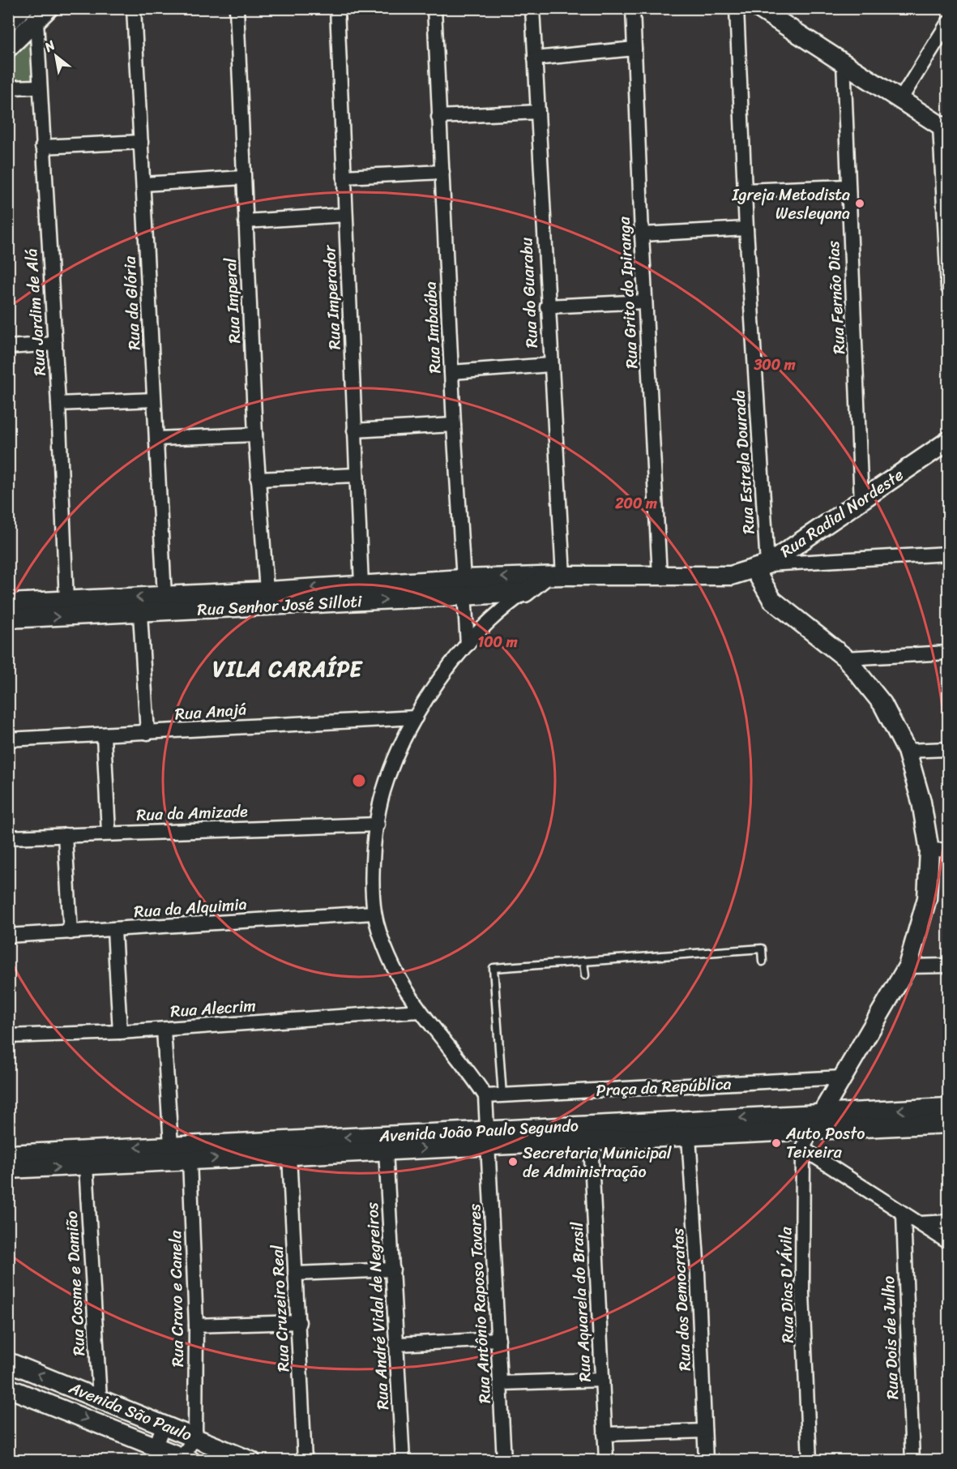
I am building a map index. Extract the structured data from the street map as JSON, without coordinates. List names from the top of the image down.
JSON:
{
  "streets": {
    "street": [
      "Rua do Guarabu",
      "Rua Grito do Ipiranga",
      "Rua Imperador",
      "Rua Fernão Dias",
      "Rua Imperal",
      "Rua da Glória",
      "Rua Jardim de Alá",
      "Rua Imbaúba",
      "Rua Estrela Dourada",
      "Rua Radial Nordeste",
      "Rua Senhor José Silloti",
      "Rua Anajá",
      "Rua da Amizade",
      "Rua da Alquimia",
      "Rua Alecrim",
      "Praça da República",
      "Avenida João Paulo Segundo",
      "Rua Cosme e Damião",
      "Rua Dias D'Ávila",
      "Rua Cravo e Canela",
      "Rua dos Democratas",
      "Rua Aquarela do Brasil",
      "Rua Antônio Raposo Tavares",
      "Rua André Vidal de Negreiros",
      "Rua Cruzeiro Real",
      "Rua Dois de Julho",
      "Avenida São Paulo"
    ]
  },
  "crossings": [
    ["Rua do Guarabu", "Rua Senhor José Silloti"],
    ["Rua Grito do Ipiranga", "Rua Senhor José Silloti"],
    ["Rua Imperador", "Rua Senhor José Silloti"],
    ["Rua Fernão Dias", "Rua Radial Nordeste"],
    ["Rua Imperal", "Rua Senhor José Silloti"],
    ["Rua da Glória", "Rua Senhor José Silloti"],
    ["Rua Jardim de Alá", "Rua Senhor José Silloti"],
    ["Rua Imbaúba", "Rua Senhor José Silloti"],
    ["Rua Estrela Dourada", "Rua Radial Nordeste"],
    ["Rua Radial Nordeste", "Rua Senhor José Silloti"],
    ["Avenida João Paulo Segundo", "Rua Cosme e Damião"],
    ["Avenida João Paulo Segundo", "Rua Dias D'Ávila"],
    ["Avenida João Paulo Segundo", "Rua Cravo e Canela"],
    ["Avenida João Paulo Segundo", "Rua dos Democratas"],
    ["Avenida João Paulo Segundo", "Rua Aquarela do Brasil"],
    ["Avenida João Paulo Segundo", "Rua Antônio Raposo Tavares"],
    ["Avenida João Paulo Segundo", "Rua André Vidal de Negreiros"],
    ["Avenida João Paulo Segundo", "Rua Cruzeiro Real"],
    ["Rua Cosme e Damião", "Avenida São Paulo"],
    ["Rua Cravo e Canela", "Avenida São Paulo"]
  ],
  "districts": ["VILA CARAÍPE"],
  "places": ["Igreja Metodista Wesleyana", "Auto Posto Teixeira", "Secretaria Municipal de Administração"],
  "north": "top left",
  "rings": ["300 m", "200 m", "100 m"]
}
